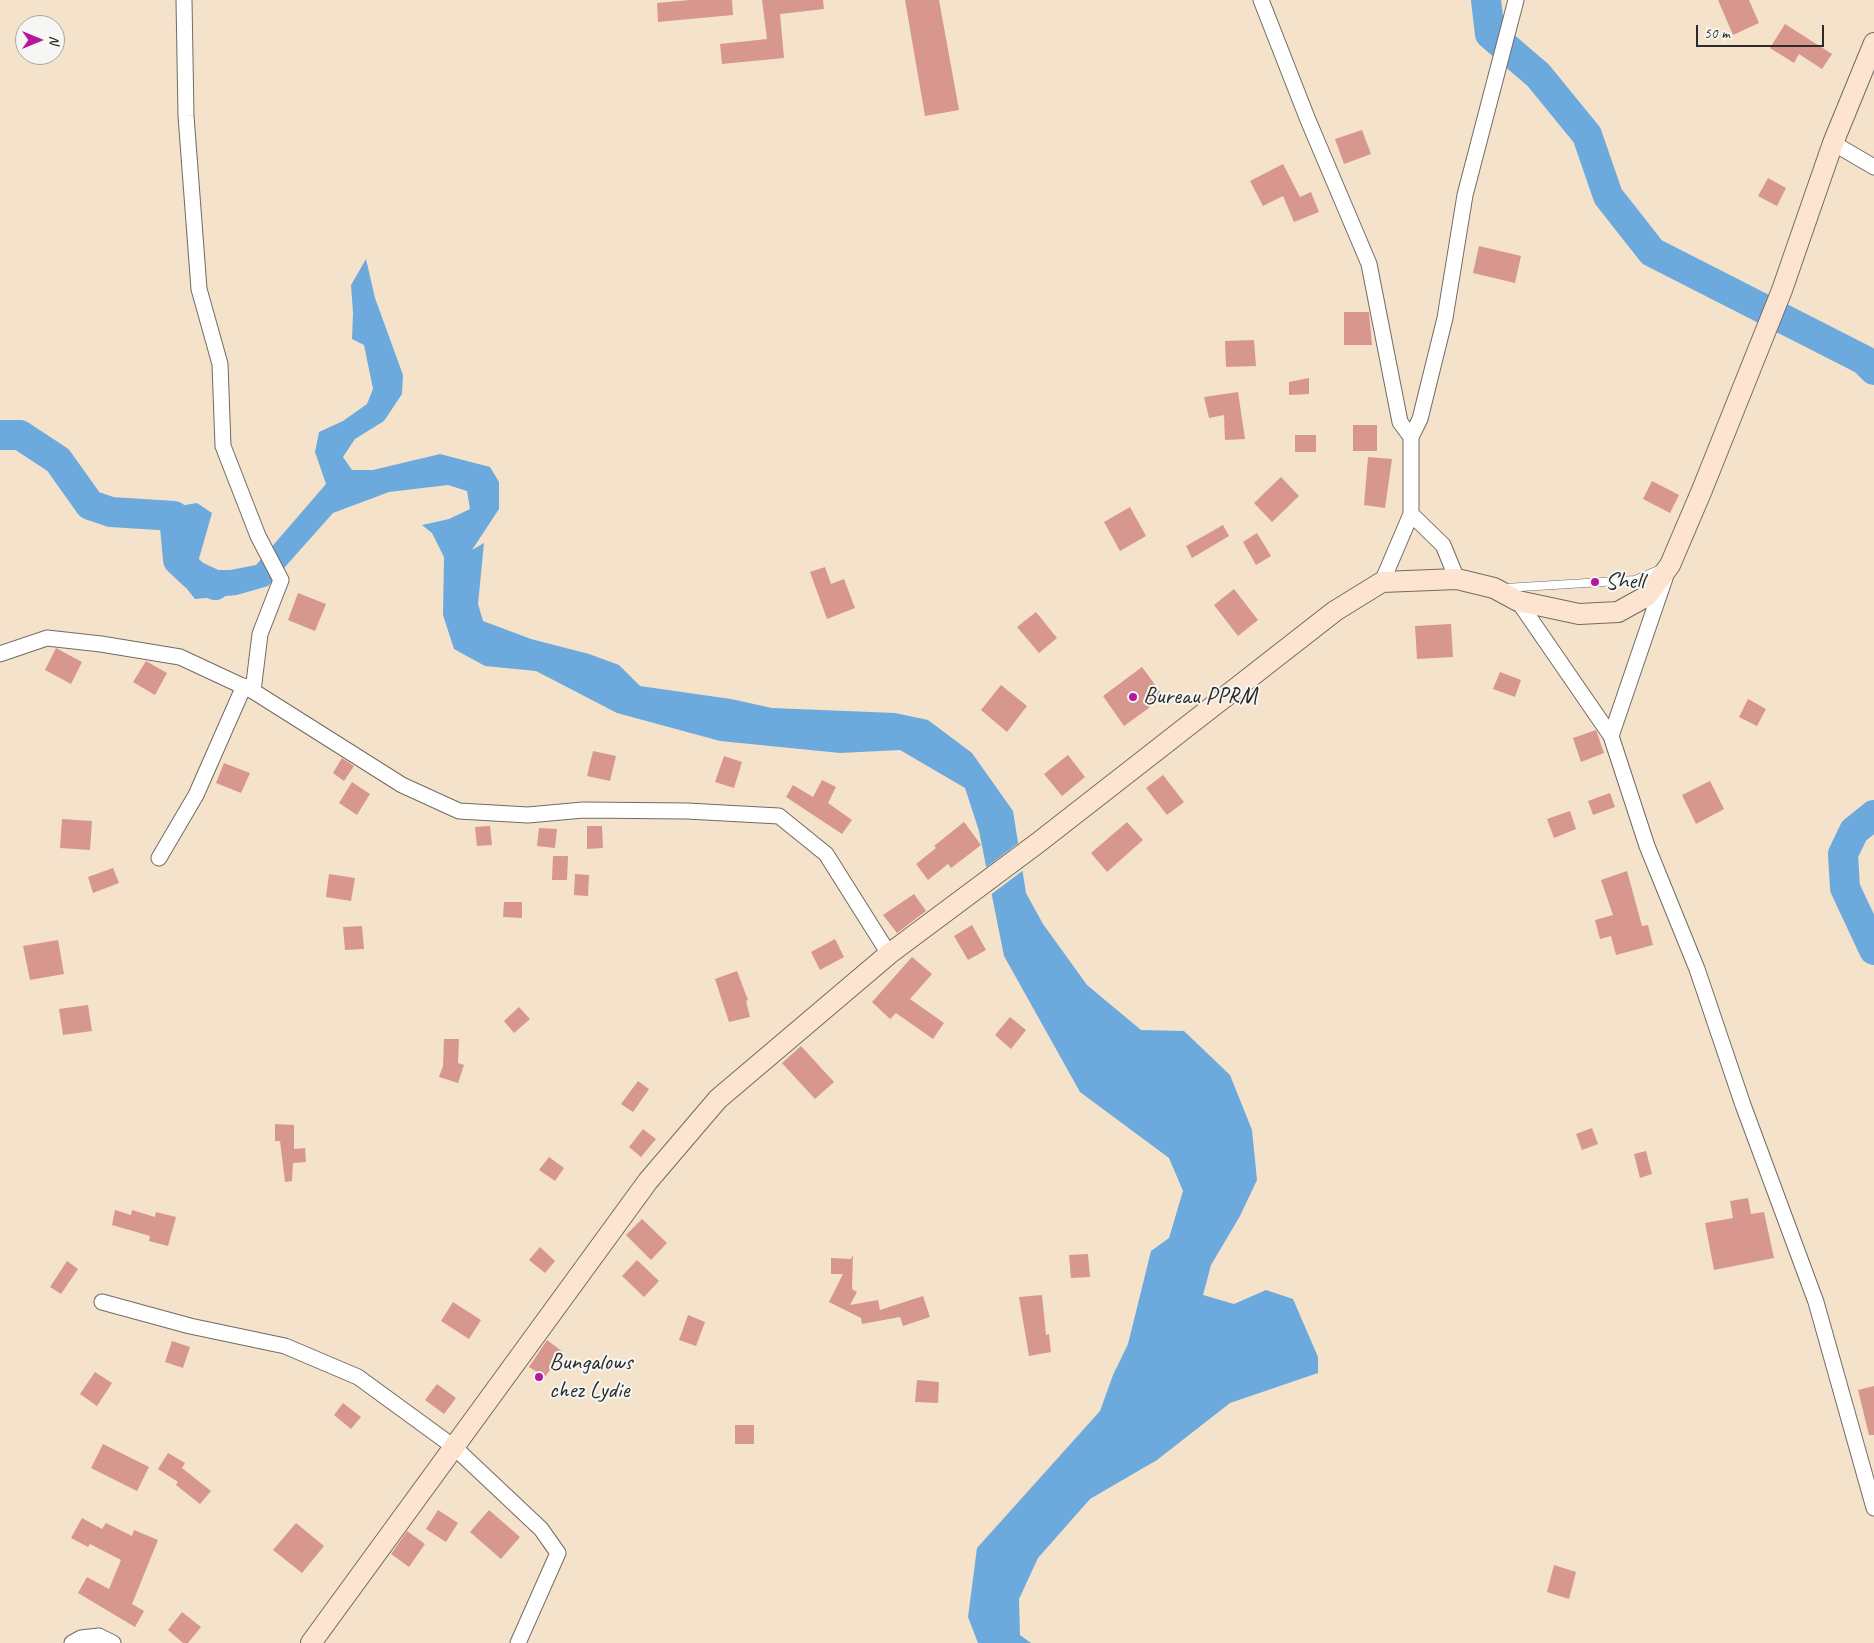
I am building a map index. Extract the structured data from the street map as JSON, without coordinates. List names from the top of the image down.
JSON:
{
  "places": ["Shell", "Bureau PPRM", "Bungalows chez Lydie"],
  "scale_bar": "50 m",
  "north": "right"
}
